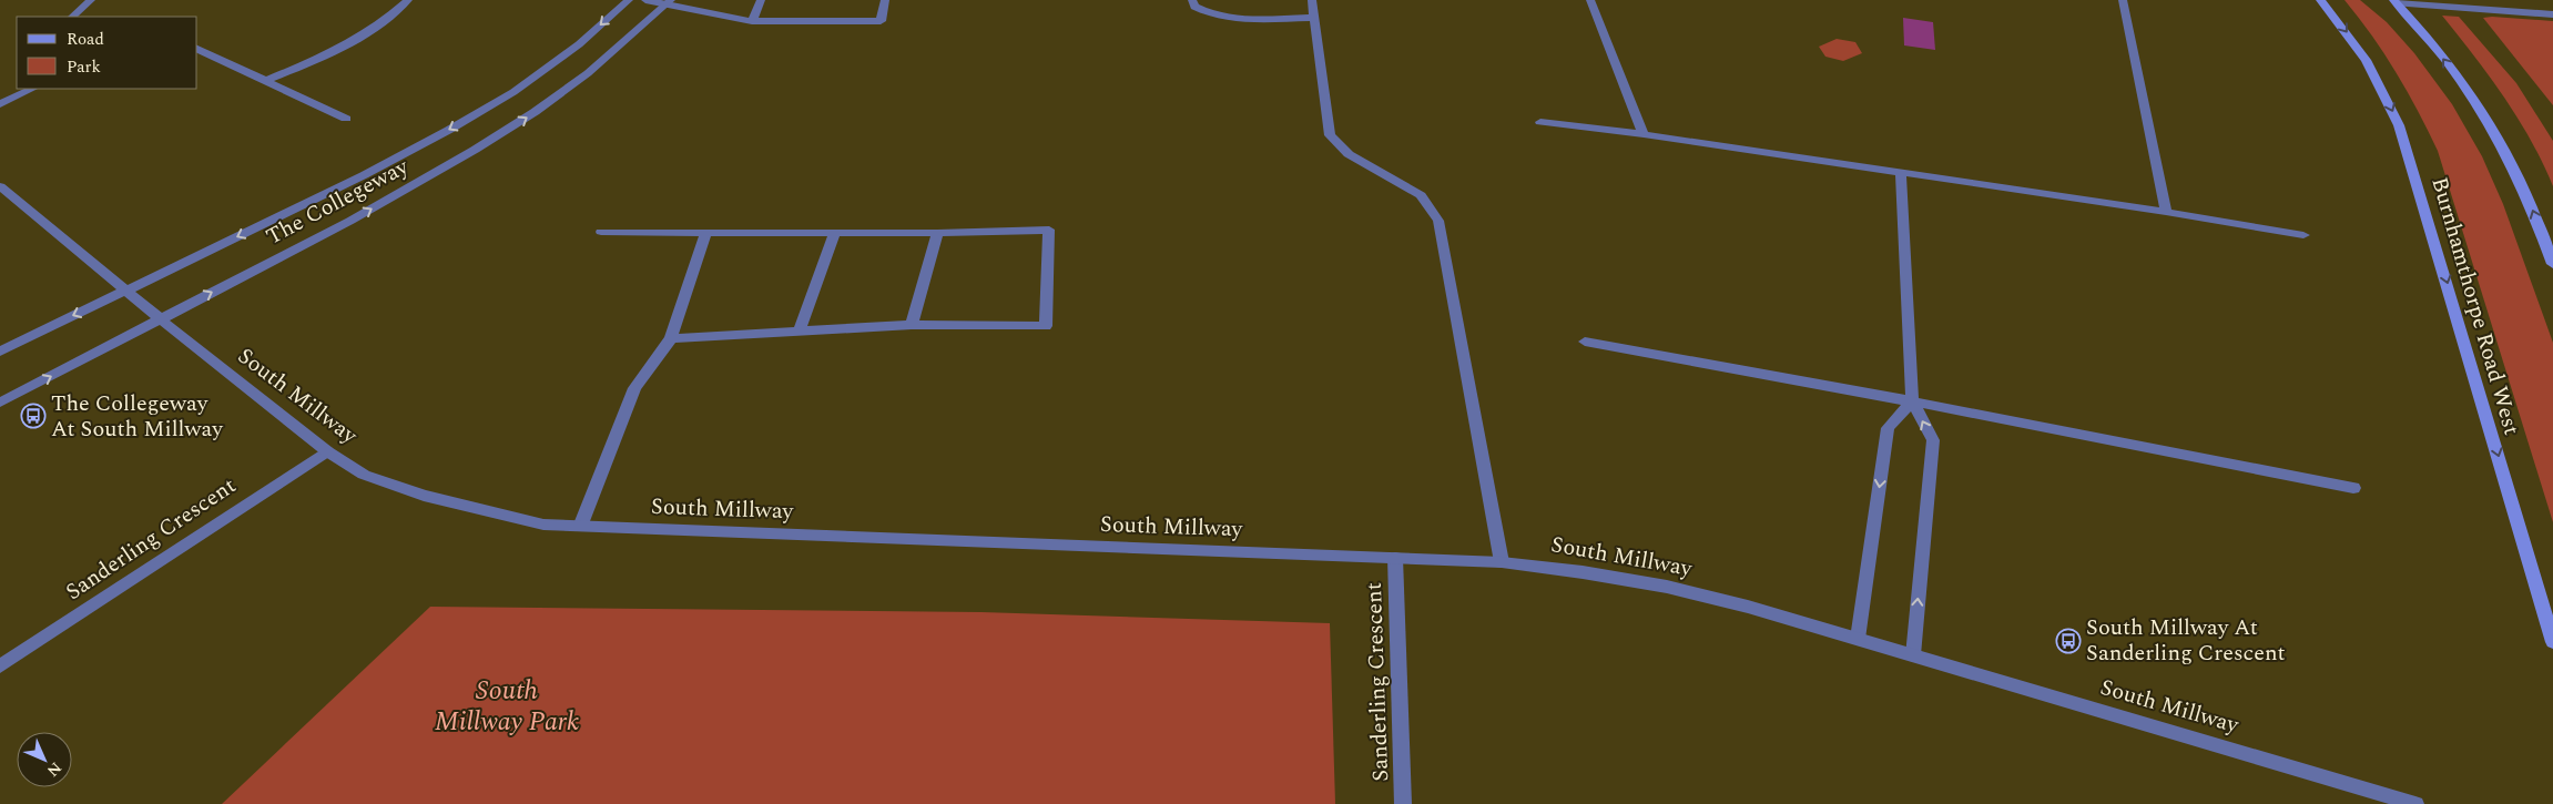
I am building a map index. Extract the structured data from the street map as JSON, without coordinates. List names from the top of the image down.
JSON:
{
  "streets": {
    "main road": ["Burnhamthorpe Road West"],
    "street": ["The Collegeway", "South Millway", "Sanderling Crescent"]
  },
  "crossings": [
    ["The Collegeway", "South Millway"],
    ["South Millway", "Sanderling Crescent"]
  ],
  "parks": ["South Millway Park"],
  "places": {
    "bus stop": ["The Collegeway At South Millway", "South Millway At Sanderling Crescent"]
  },
  "legend": ["Road", "Park"],
  "north": "bottom right"
}
